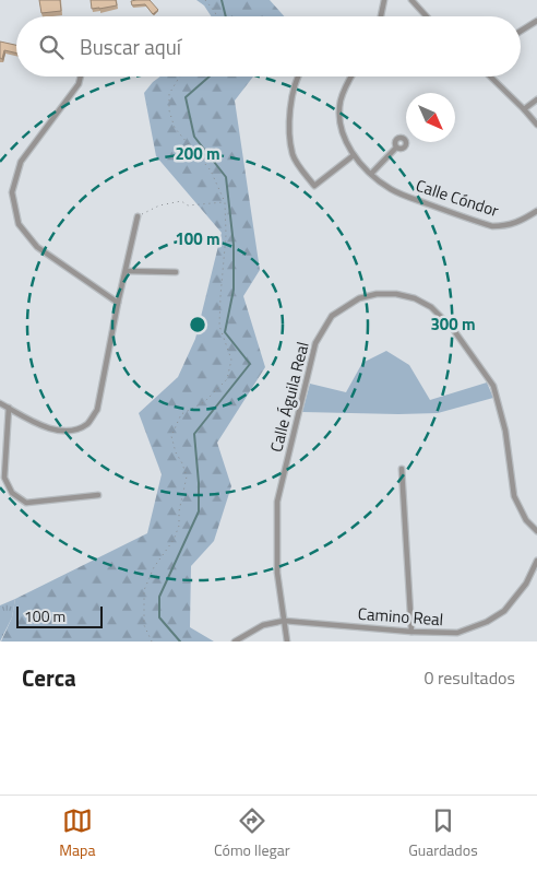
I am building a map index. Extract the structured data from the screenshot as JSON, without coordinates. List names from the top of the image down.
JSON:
{
  "streets": {
    "street": ["Calle Cóndor", "Calle Águila Real", "Camino Real"]
  },
  "crossings": [
    ["Calle Águila Real", "Camino Real"]
  ],
  "scale_bar": "100 m",
  "north": "bottom right",
  "page": {
    "search": "Buscar aquí",
    "scale": "100 m",
    "heading": ["Cerca", "0 resultados"],
    "nav": ["Mapa", "Cómo llegar", "Guardados"]
  },
  "rings": ["200 m", "100 m", "300 m"]
}
